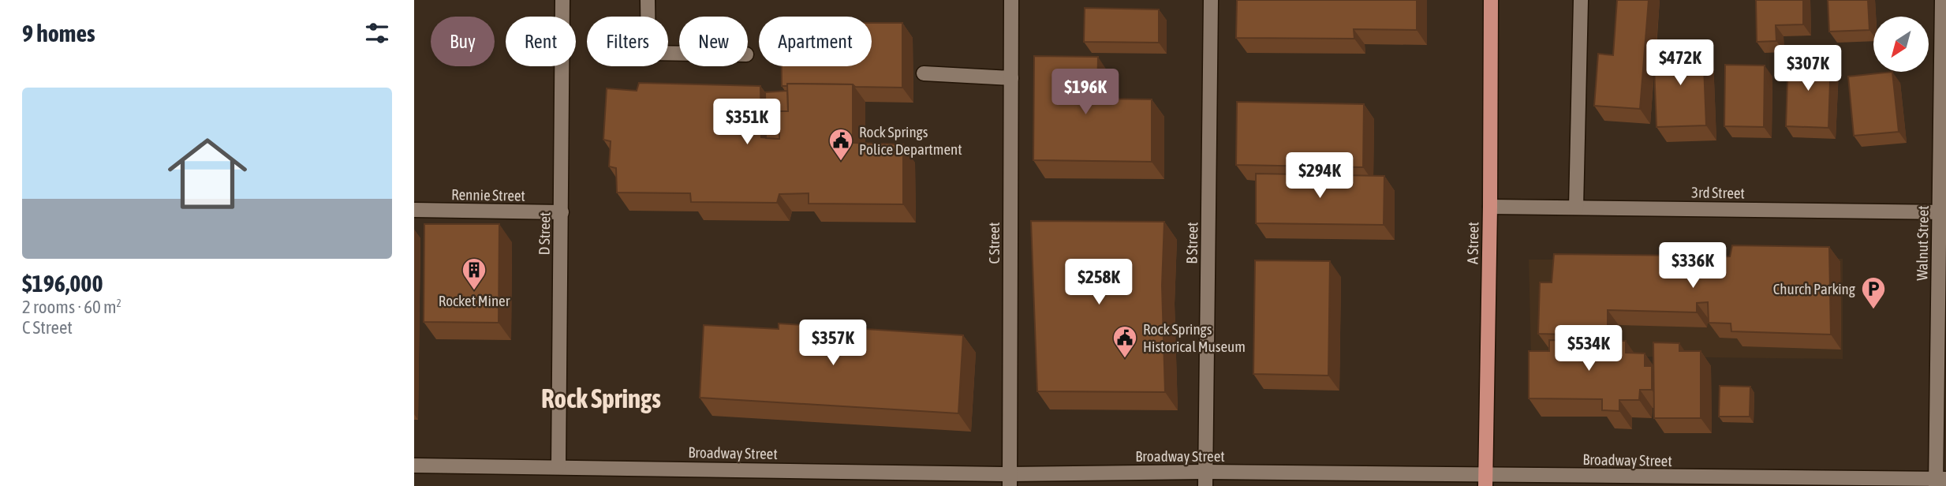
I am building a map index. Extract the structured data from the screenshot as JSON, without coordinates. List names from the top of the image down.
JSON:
{
  "streets": {
    "main road": ["A Street"],
    "street": [
      "3rd Street",
      "Rennie Street",
      "D Street",
      "C Street",
      "B Street",
      "Walnut Street",
      "Broadway Street"
    ]
  },
  "crossings": [
    ["3rd Street", "A Street"],
    ["3rd Street", "Walnut Street"],
    ["Rennie Street", "D Street"],
    ["D Street", "Broadway Street"],
    ["C Street", "Broadway Street"],
    ["B Street", "Broadway Street"],
    ["A Street", "Broadway Street"],
    ["Walnut Street", "Broadway Street"]
  ],
  "districts": ["Rock Springs"],
  "places": {
    "public building": ["Rock Springs Police Department", "Rock Springs Historical Museum"],
    "building": ["Rocket Miner"],
    "parking": ["Church Parking"]
  },
  "north": "bottom left",
  "page": {
    "heading": "9 homes",
    "chip": [
      "Buy",
      "Rent",
      "Filters",
      "New",
      "Apartment"
    ],
    "price": [
      "$472K",
      "$307K",
      "$196K",
      "$351K",
      "$294K",
      "$336K",
      "$258K",
      "$357K",
      "$534K"
    ],
    "list": [
      {
        "name": "$196,000",
        "note": "2 rooms · 60 m² · C Street"
      }
    ]
  }
}
